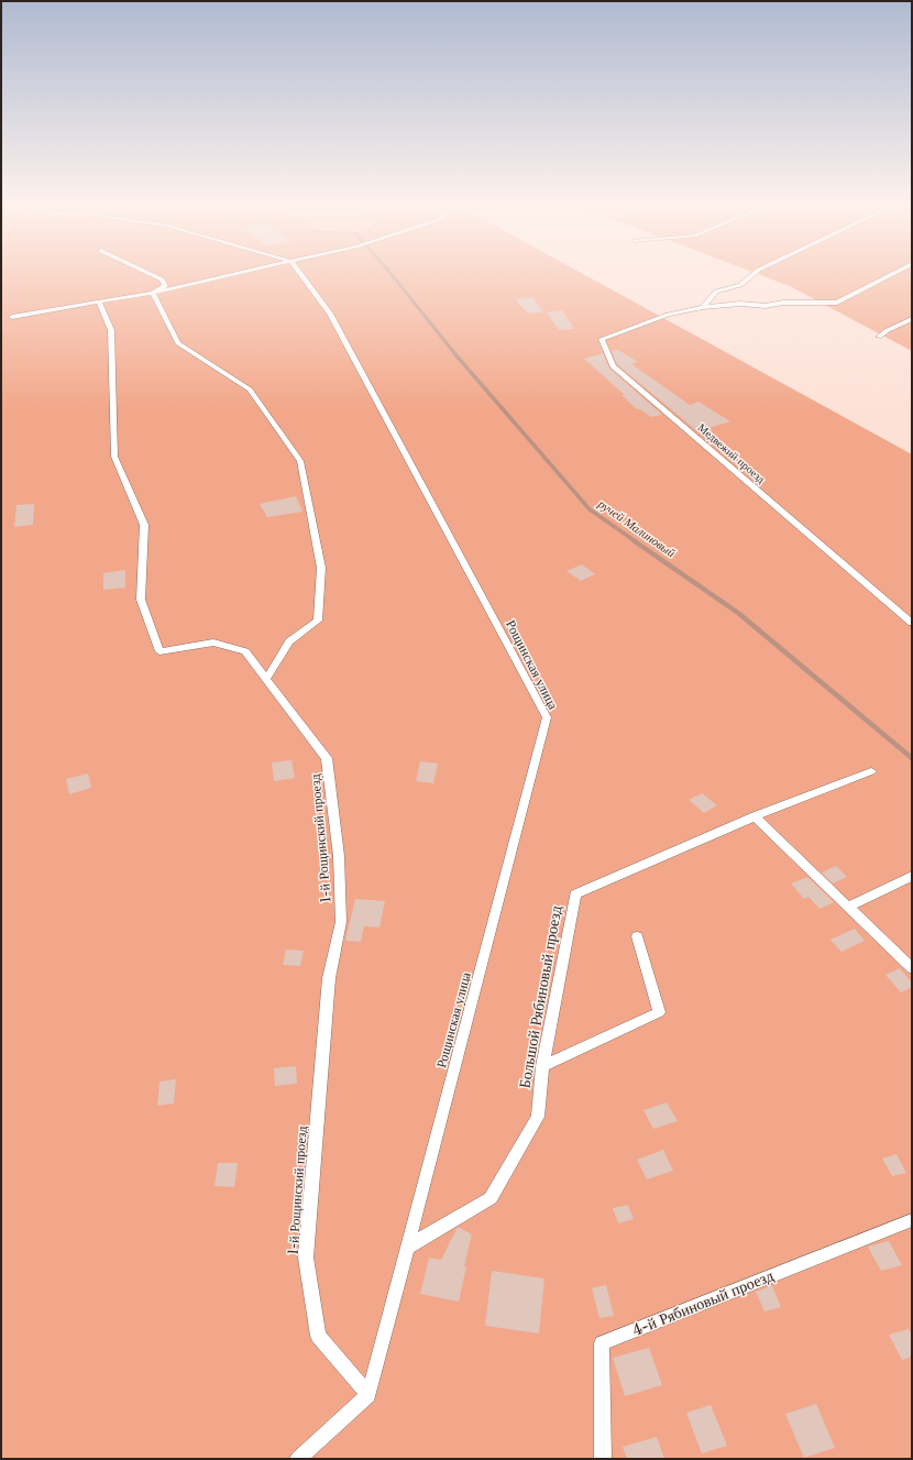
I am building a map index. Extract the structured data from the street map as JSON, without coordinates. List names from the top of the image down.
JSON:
{
  "streets": {
    "lane": [
      "Медвежий проезд",
      "Рощинская улица",
      "1-й Рощинский проезд",
      "Большой Рябиновый проезд",
      "4-й Рябиновый проезд"
    ]
  },
  "crossings": [
    ["Рощинская улица", "1-й Рощинский проезд"],
    ["Рощинская улица", "Большой Рябиновый проезд"]
  ],
  "water": ["ручей Малиновый"]
}
